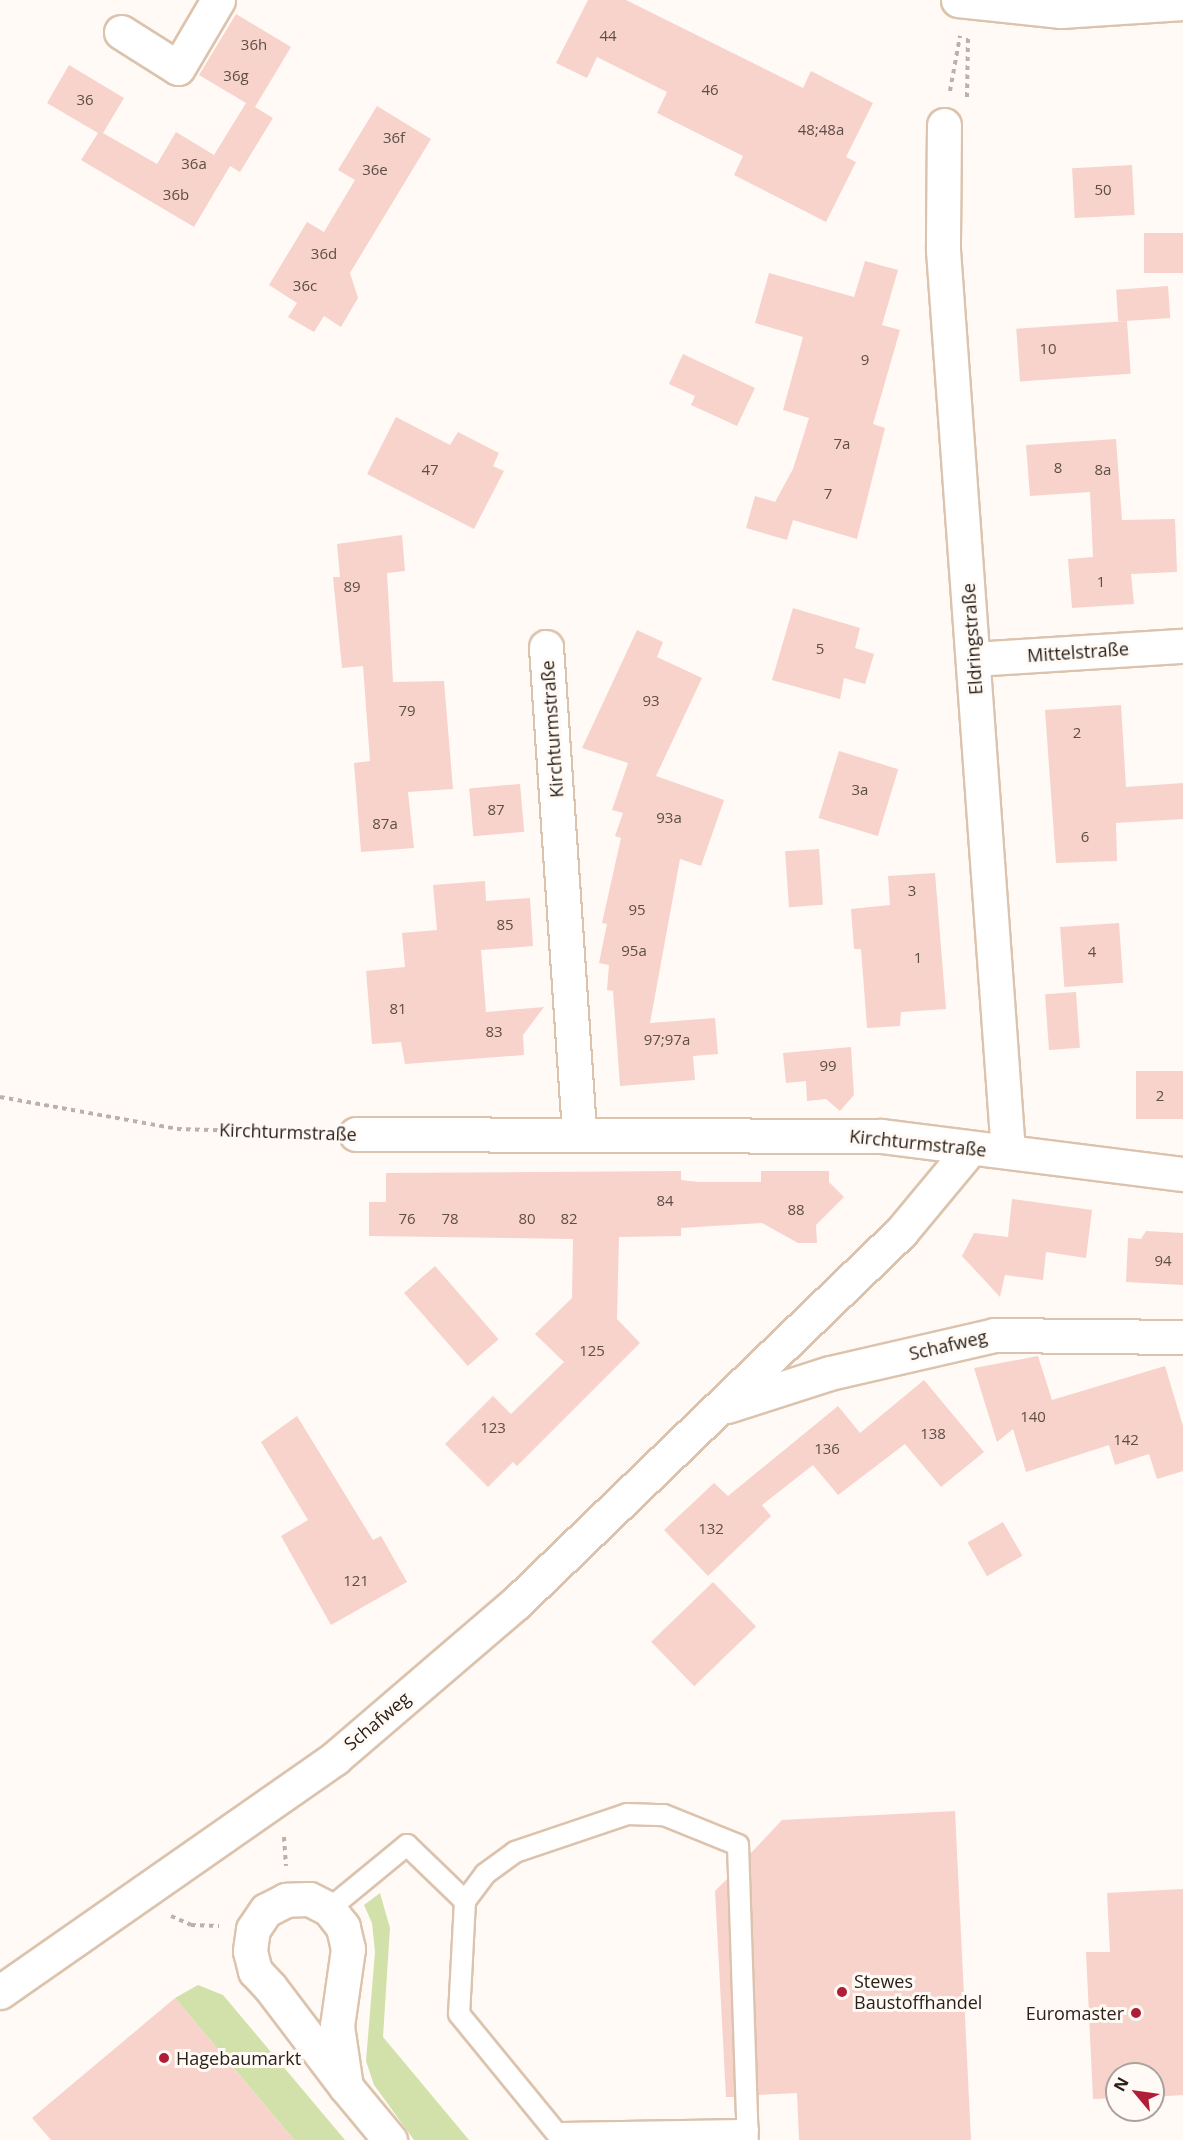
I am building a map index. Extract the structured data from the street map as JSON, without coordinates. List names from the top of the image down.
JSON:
{
  "streets": {
    "street": [
      "Eldringstraße",
      "Mittelstraße",
      "Kirchturmstraße",
      "Schafweg"
    ]
  },
  "crossings": [
    ["Eldringstraße", "Mittelstraße"],
    ["Eldringstraße", "Kirchturmstraße"],
    ["Kirchturmstraße", "Schafweg"]
  ],
  "places": ["Stewes Baustoffhandel", "Euromaster", "Hagebaumarkt"],
  "house_numbers": [
    "44",
    "36h",
    "36g",
    "46",
    "36",
    "48;48a",
    "36f",
    "36a",
    "36e",
    "50",
    "36b",
    "36d",
    "36c",
    "10",
    "9",
    "7a",
    "8",
    "47",
    "8a",
    "7",
    "1",
    "89",
    "5",
    "93",
    "79",
    "2",
    "3a",
    "87",
    "93a",
    "87a",
    "6",
    "3",
    "95",
    "85",
    "95a",
    "4",
    "1",
    "81",
    "83",
    "97;97a",
    "99",
    "2",
    "84",
    "88",
    "76",
    "78",
    "80",
    "82",
    "94",
    "125",
    "140",
    "123",
    "138",
    "142",
    "136",
    "132",
    "121"
  ],
  "north": "top left"
}
